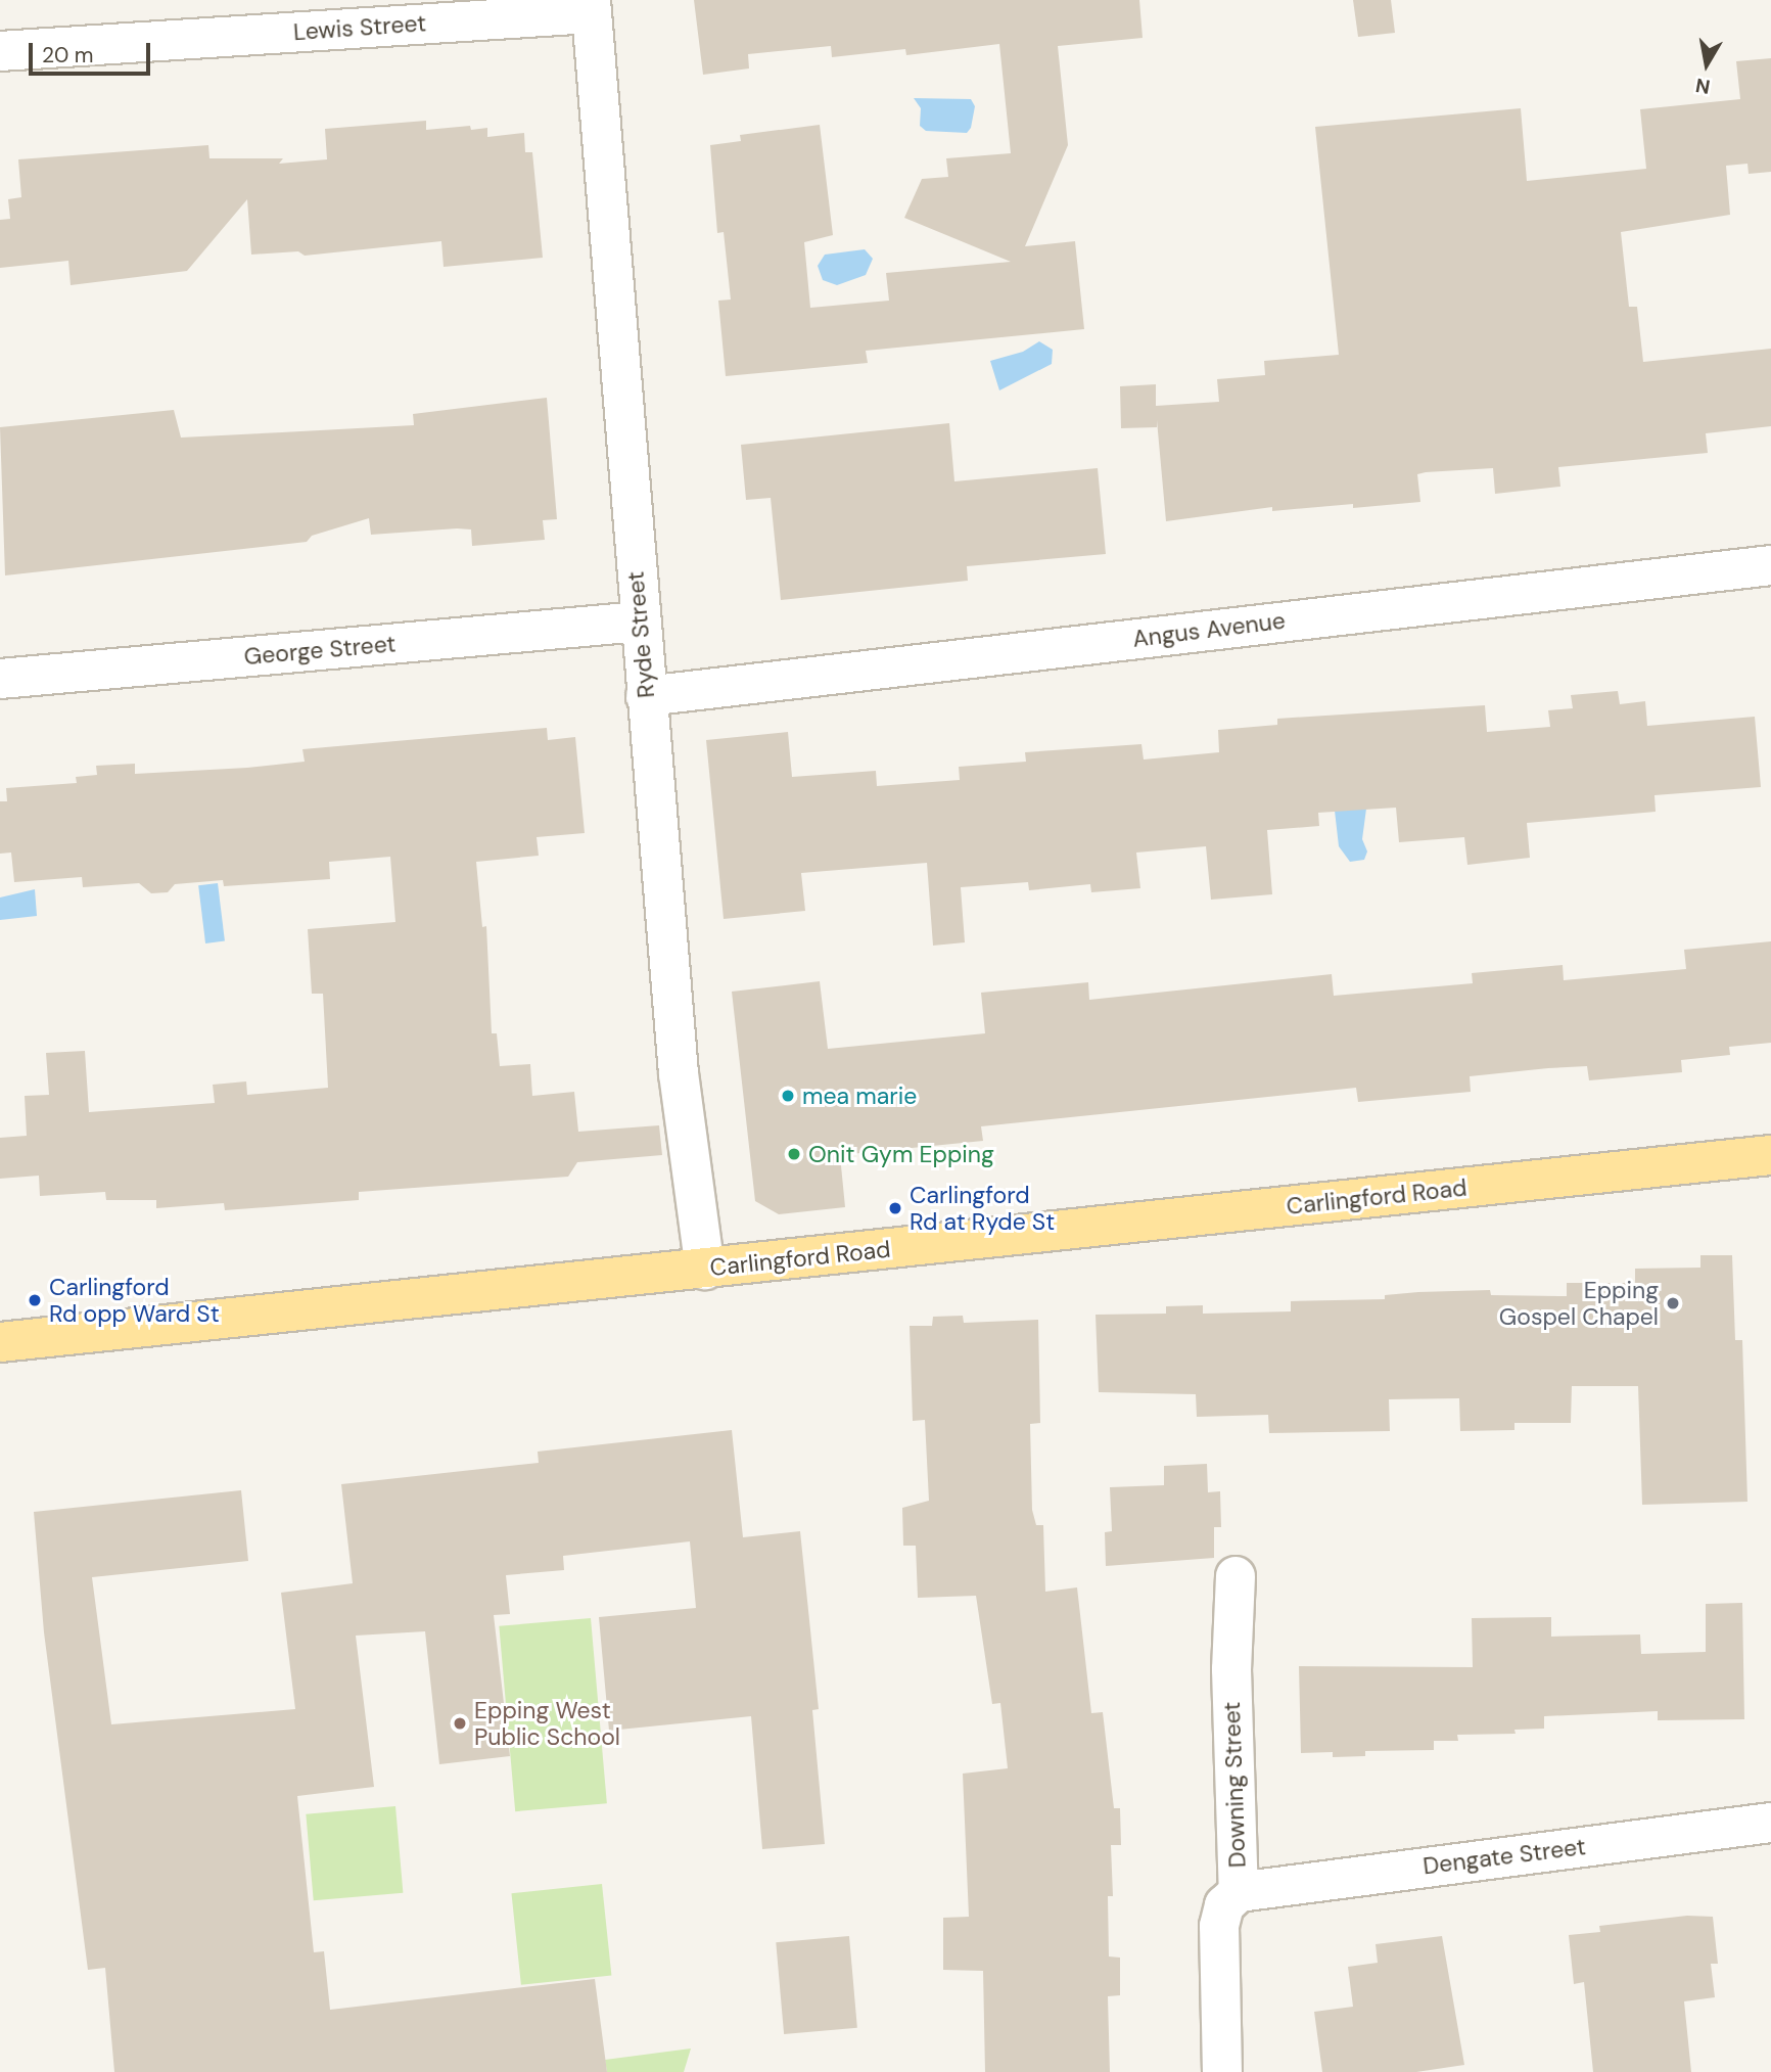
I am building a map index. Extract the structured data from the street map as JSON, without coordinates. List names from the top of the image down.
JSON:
{
  "streets": {
    "main road": ["Carlingford Road"],
    "street": [
      "Lewis Street",
      "Angus Avenue",
      "Ryde Street",
      "George Street",
      "Downing Street",
      "Dengate Street"
    ]
  },
  "crossings": [
    ["Lewis Street", "Ryde Street"],
    ["Angus Avenue", "Ryde Street"],
    ["Ryde Street", "George Street"],
    ["Ryde Street", "Carlingford Road"],
    ["Downing Street", "Dengate Street"]
  ],
  "places": [
    "mea marie",
    "Onit Gym Epping",
    "Carlingford Rd at Ryde St",
    "Carlingford Rd opp Ward St",
    "Epping Gospel Chapel",
    "Epping West Public School"
  ],
  "scale_bar": "20 m",
  "north": "bottom"
}
